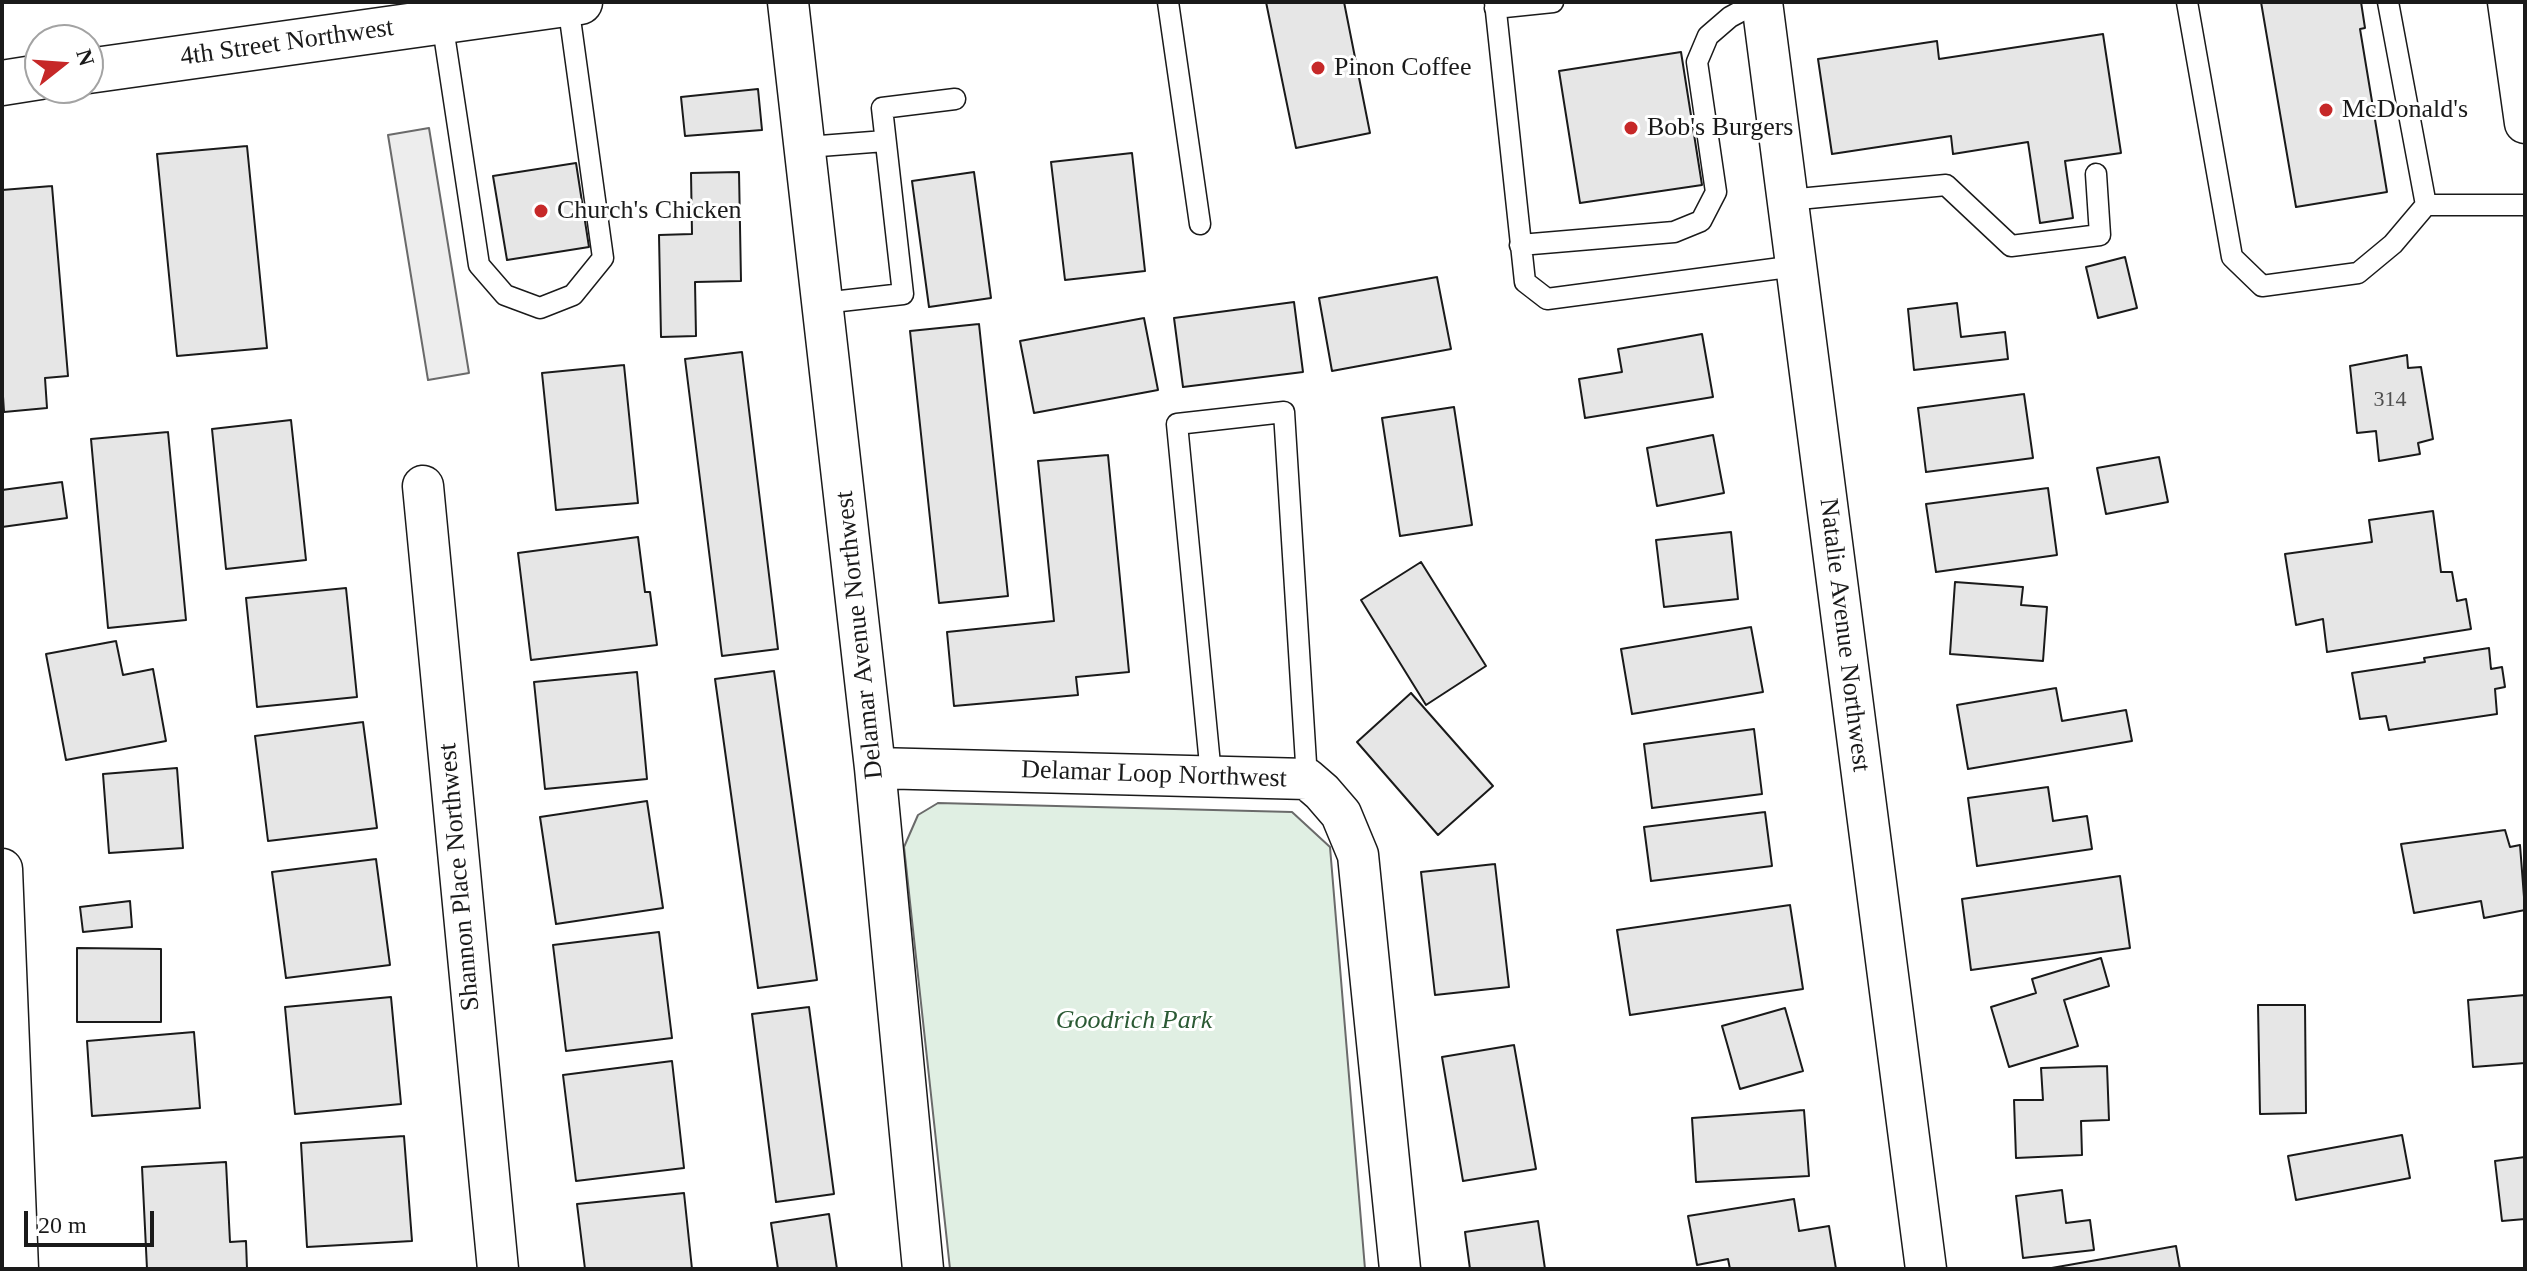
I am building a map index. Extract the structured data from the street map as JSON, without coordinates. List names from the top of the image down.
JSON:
{
  "streets": {
    "main road": ["4th Street Northwest"],
    "street": [
      "Delamar Avenue Northwest",
      "Natalie Avenue Northwest",
      "Delamar Loop Northwest",
      "Shannon Place Northwest"
    ]
  },
  "crossings": [
    ["Delamar Avenue Northwest", "Delamar Loop Northwest"]
  ],
  "parks": ["Goodrich Park"],
  "places": [
    "Pinon Coffee",
    "McDonald's",
    "Bob's Burgers",
    "Church's Chicken"
  ],
  "house_numbers": ["314"],
  "scale_bar": "20 m",
  "north": "right"
}
